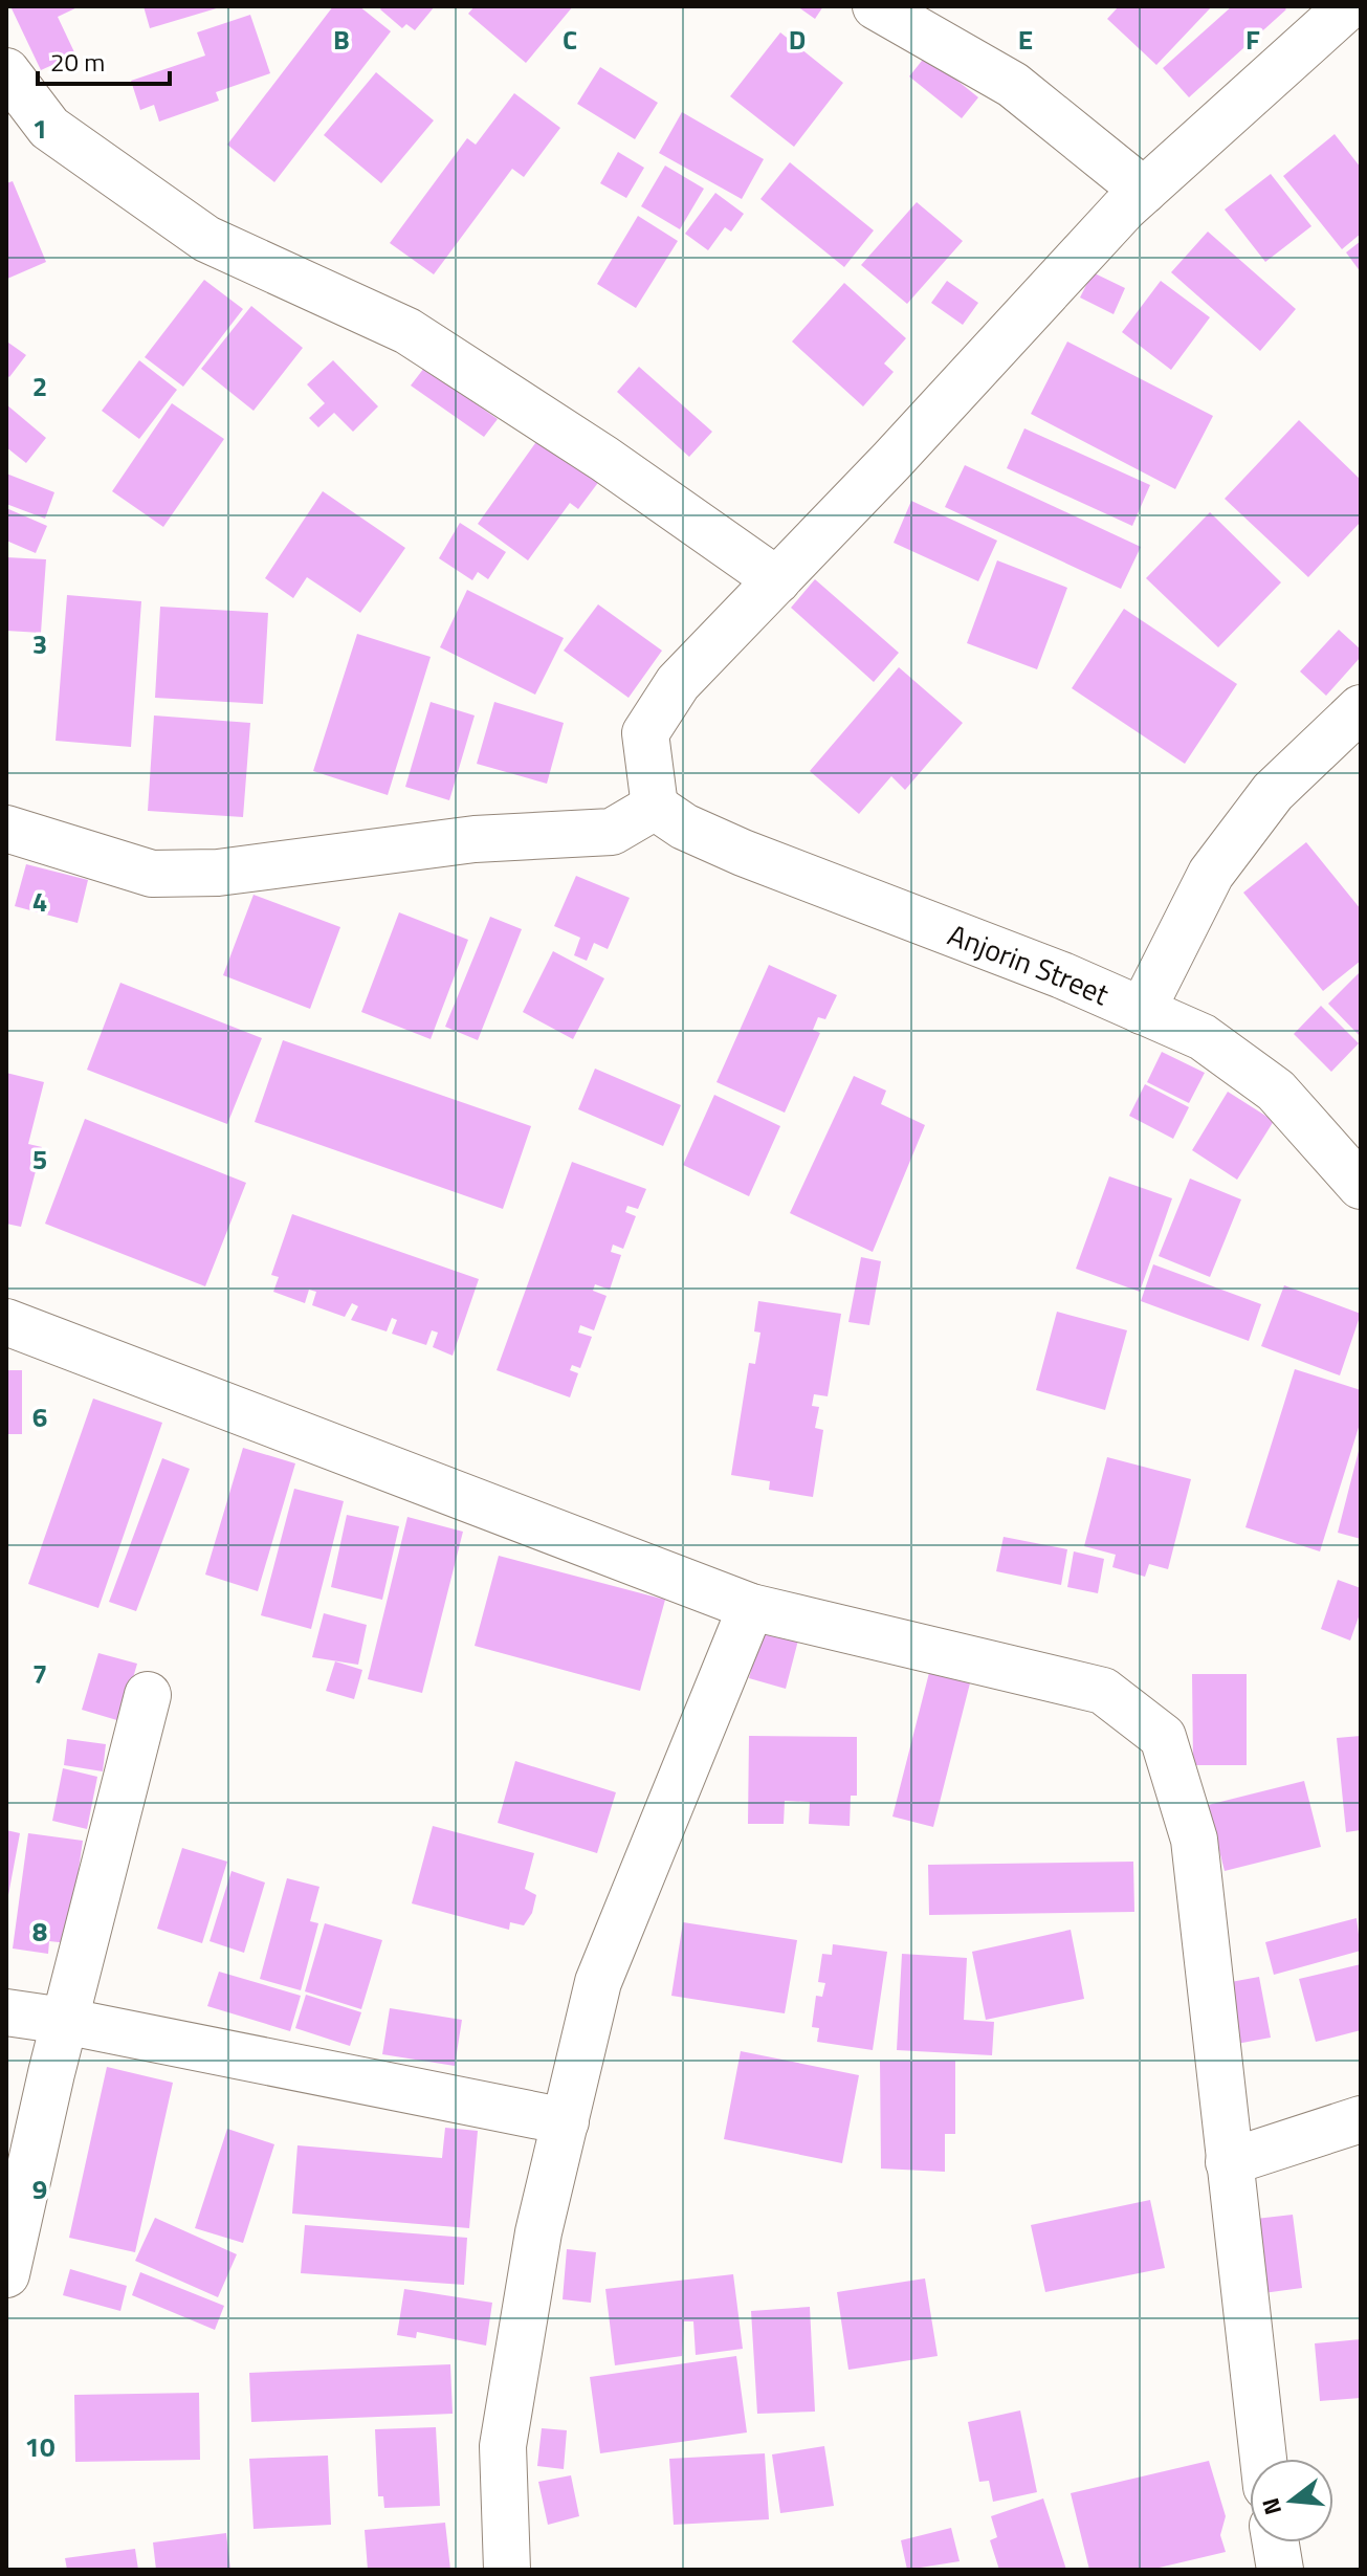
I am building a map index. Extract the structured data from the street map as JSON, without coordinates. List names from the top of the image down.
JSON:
{
  "streets": {
    "street": ["Anjorin Street"]
  },
  "scale_bar": "20 m",
  "north": "left",
  "grid": {
    "columns": [
      "B",
      "C",
      "D",
      "E",
      "F"
    ],
    "rows": [
      "1",
      "2",
      "3",
      "4",
      "5",
      "6",
      "7",
      "8",
      "9",
      "10"
    ]
  }
}
